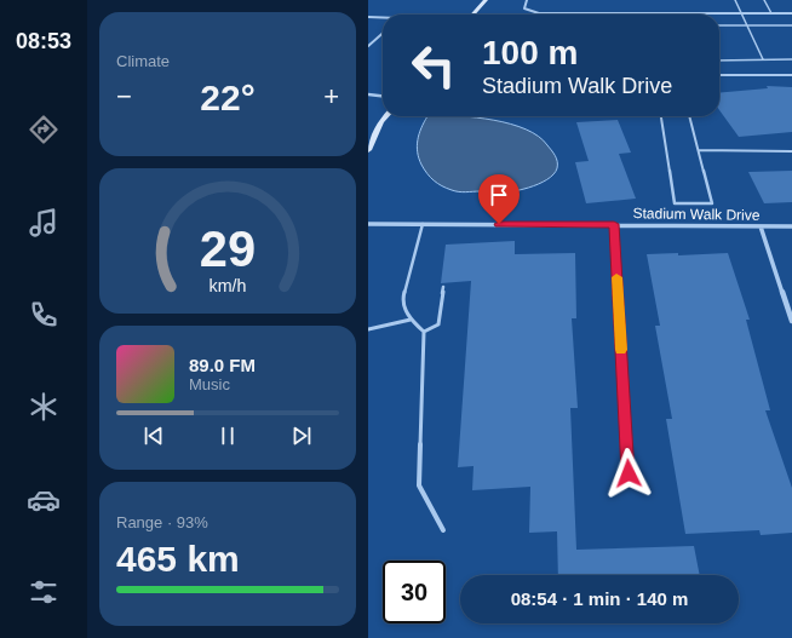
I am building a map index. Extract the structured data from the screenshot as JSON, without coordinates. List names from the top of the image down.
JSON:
{
  "streets": {
    "street": ["Stadium Walk Drive"]
  },
  "page": {
    "tabs": "08:53",
    "tile": [
      "Climate",
      ["Range · 93%", "465 km"]
    ],
    "turn": ["100 m", "Stadium Walk Drive"],
    "heat": ["−", "22°", "+"],
    "song": ["89.0 FM", "Music"],
    "limit": "30",
    "trip": "08:54 · 1 min · 140 m",
    "gauge": ["29", "km/h"]
  }
}
